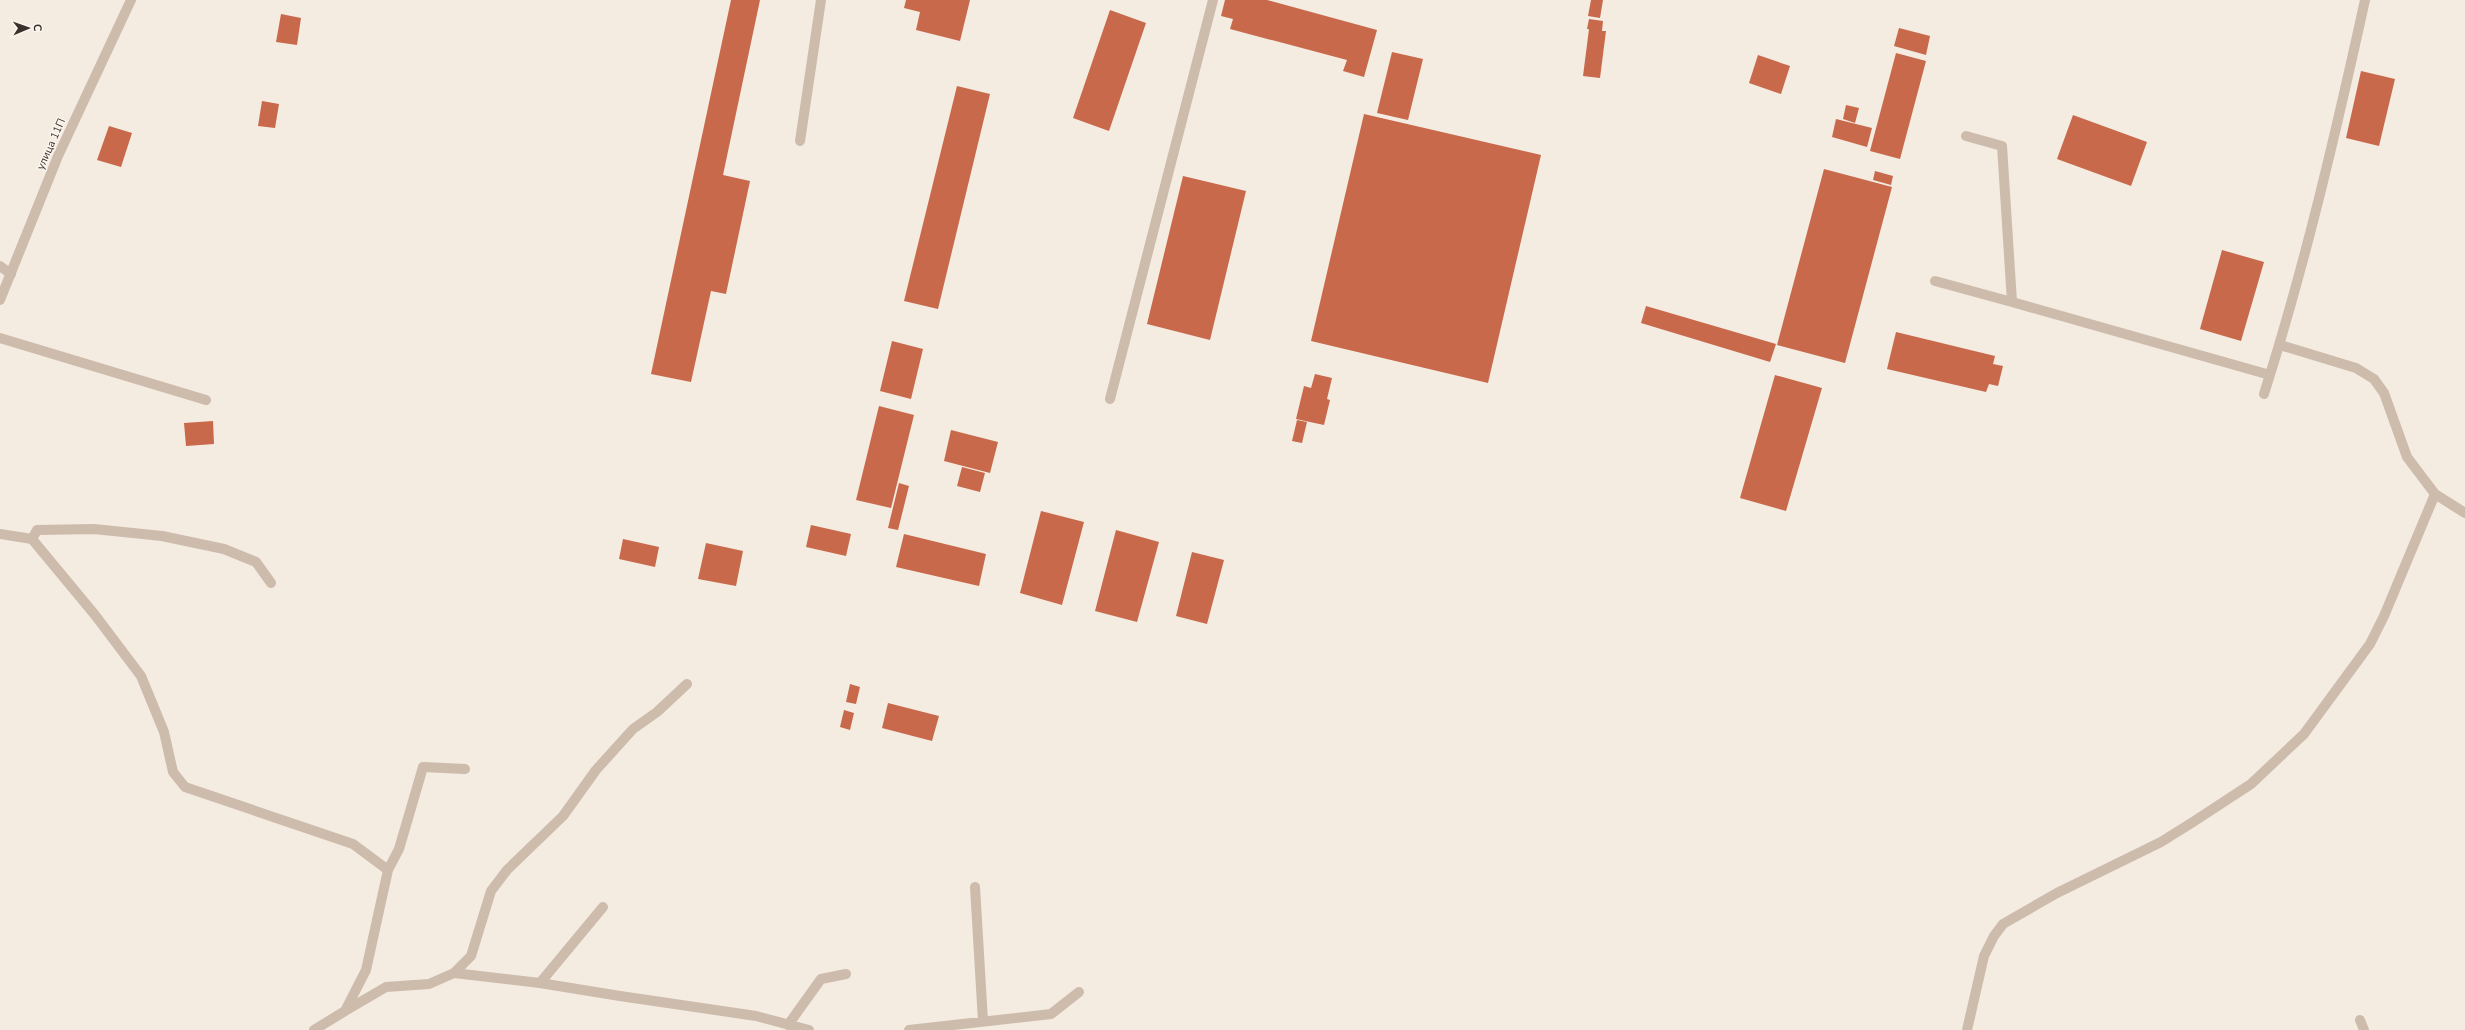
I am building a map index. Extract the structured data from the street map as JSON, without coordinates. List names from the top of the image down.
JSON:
{
  "streets": {
    "street": ["улица 11П"]
  },
  "north": "right"
}
